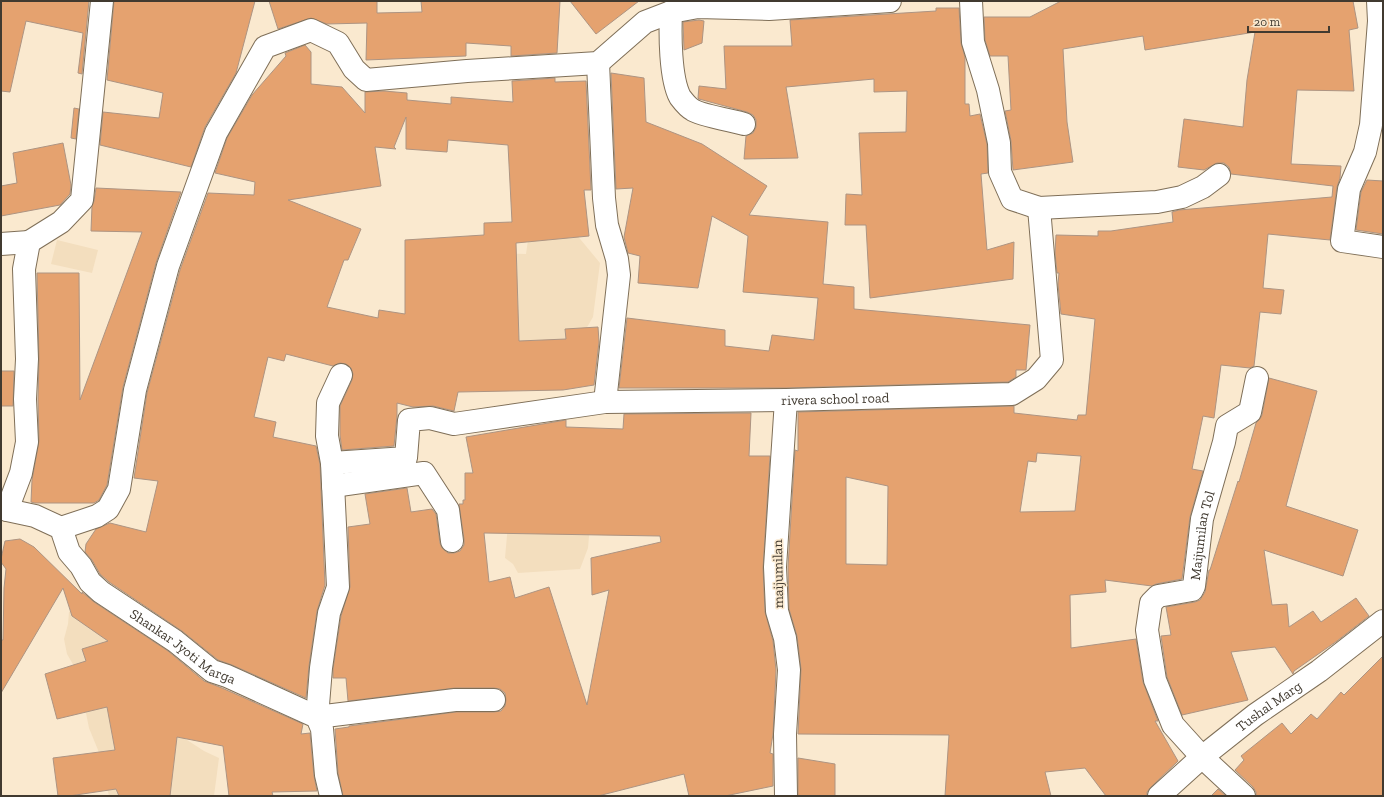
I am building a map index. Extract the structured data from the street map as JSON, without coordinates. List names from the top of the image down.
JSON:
{
  "streets": {
    "street": [
      "rivera school road",
      "Maijumilan Tol",
      "maijumilan",
      "Shankar Jyoti Marga",
      "Tushal Marg"
    ]
  },
  "crossings": [
    ["rivera school road", "maijumilan"],
    ["Maijumilan Tol", "Tushal Marg"]
  ],
  "scale_bar": "20 m"
}
